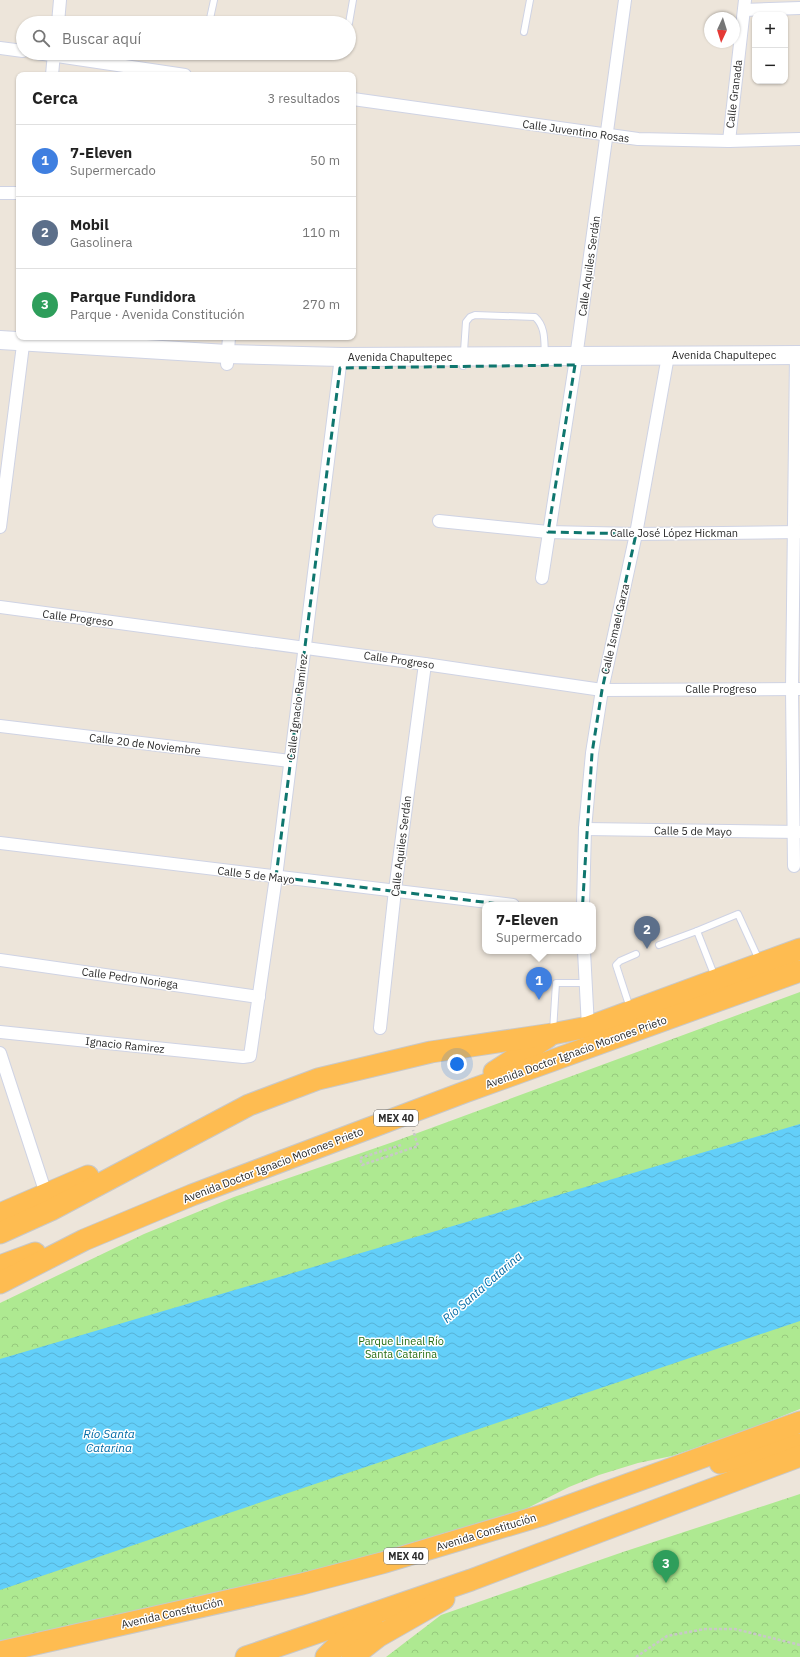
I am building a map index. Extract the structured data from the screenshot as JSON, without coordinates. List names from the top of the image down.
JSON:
{
  "streets": {
    "highway": ["Avenida Doctor Ignacio Morones Prieto", "MEX 40", "Avenida Constitución"],
    "main road": ["Avenida Chapultepec"],
    "street": [
      "Calle Granada",
      "Calle Juventino Rosas",
      "Calle Aquiles Serdán",
      "Calle José López Hickman",
      "Calle Progreso",
      "Calle Ismael Garza",
      "Calle Ignacio Ramírez",
      "Calle 20 de Noviembre",
      "Calle 5 de Mayo",
      "Calle Pedro Noriega",
      "Ignacio Ramirez"
    ]
  },
  "crossings": [
    ["Calle Granada", "Calle Juventino Rosas"],
    ["Calle Juventino Rosas", "Calle Aquiles Serdán"],
    ["Calle Aquiles Serdán", "Avenida Chapultepec"],
    ["Calle Aquiles Serdán", "Calle José López Hickman"],
    ["Calle Aquiles Serdán", "Calle Progreso"],
    ["Calle Aquiles Serdán", "Calle 5 de Mayo"],
    ["Avenida Chapultepec", "Calle Ismael Garza"],
    ["Avenida Chapultepec", "Calle Ignacio Ramírez"],
    ["Calle José López Hickman", "Calle Ismael Garza"],
    ["Calle Progreso", "Calle Ismael Garza"],
    ["Calle Progreso", "Calle Ignacio Ramírez"],
    ["Calle Ismael Garza", "Calle 5 de Mayo"],
    ["Calle Ignacio Ramírez", "Calle 20 de Noviembre"],
    ["Calle Ignacio Ramírez", "Calle 5 de Mayo"],
    ["Calle Ignacio Ramírez", "Calle Pedro Noriega"],
    ["Calle Ignacio Ramírez", "Ignacio Ramirez"]
  ],
  "water": ["Río Santa Catarina"],
  "parks": ["Parque Lineal Río Santa Catarina"],
  "north": "bottom",
  "page": {
    "map_buttons": ["+", "−"],
    "search": "Buscar aquí",
    "heading": ["Cerca", "3 resultados"],
    "list": [
      {
        "mark": "1",
        "name": "7-Eleven",
        "note": "Supermercado",
        "value": "50 m"
      },
      {
        "mark": "2",
        "name": "Mobil",
        "note": "Gasolinera",
        "value": "110 m"
      },
      {
        "mark": "3",
        "name": "Parque Fundidora",
        "note": "Parque · Avenida Constitución",
        "value": "270 m"
      }
    ],
    "popup": ["7-Eleven", "Supermercado"],
    "pins": ["2", "1", "3"]
  }
}
